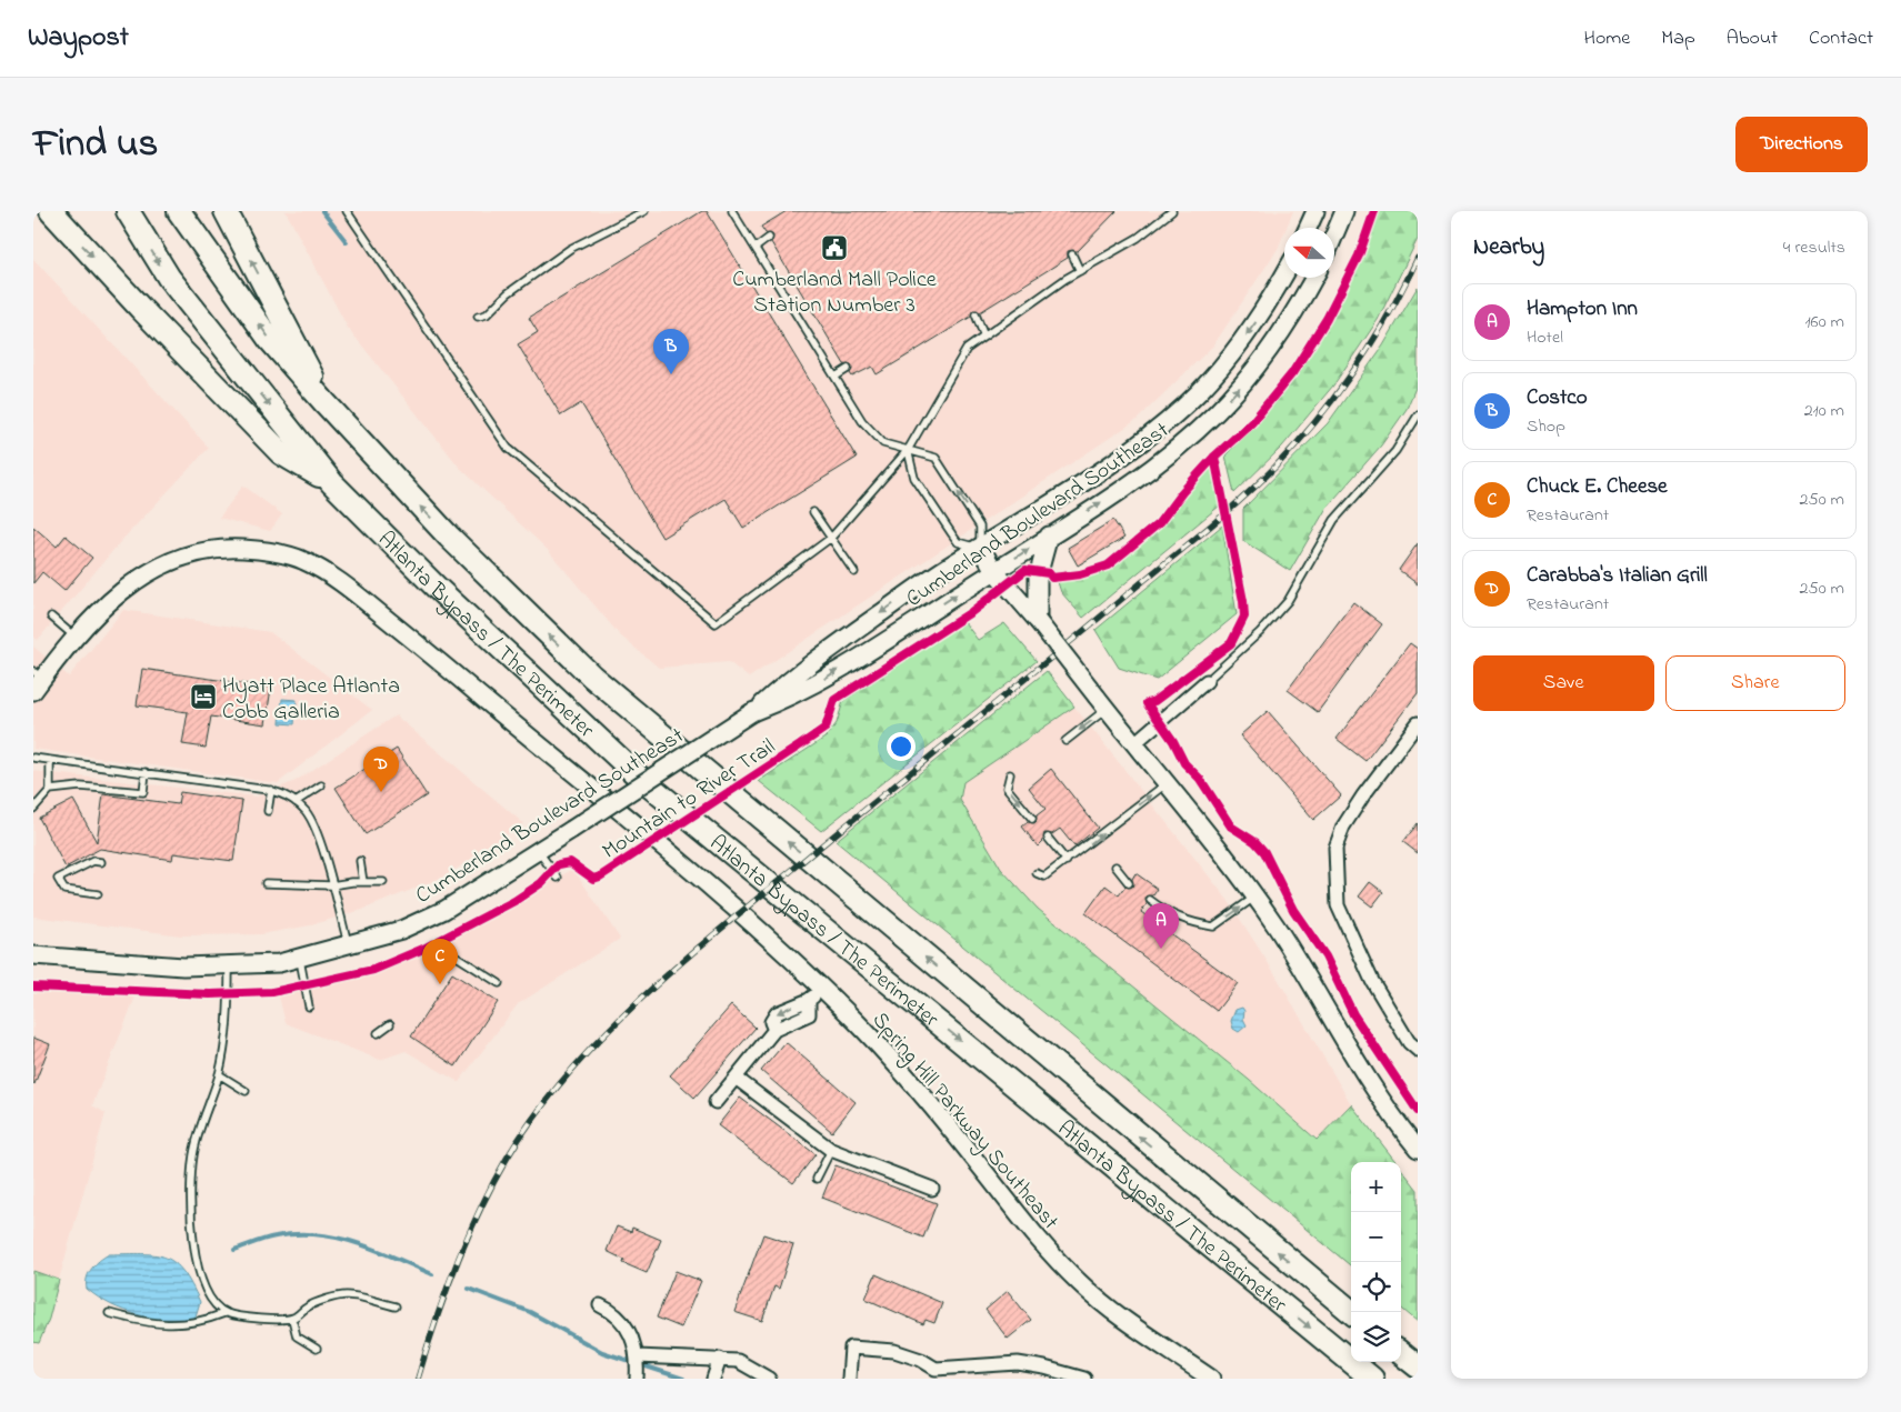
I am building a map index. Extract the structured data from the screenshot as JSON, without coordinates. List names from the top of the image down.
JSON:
{
  "streets": {
    "highway": ["Atlanta Bypass / The Perimeter"],
    "main road": ["Cumberland Boulevard Southeast", "Spring Hill Parkway Southeast"],
    "cycle path": ["Mountain to River Trail"]
  },
  "places": {
    "public building": ["Cumberland Mall Police Station Number 3"],
    "hotel": ["Hyatt Place Atlanta Cobb Galleria"]
  },
  "north": "left",
  "page": {
    "header": "Waypost",
    "nav": [
      "Home",
      "Map",
      "About",
      "Contact"
    ],
    "title": "Find us",
    "buttons": [
      "Directions",
      ["Save", "Share"]
    ],
    "heading": ["Nearby", "4 results"],
    "list": [
      {
        "mark": "A",
        "name": "Hampton Inn",
        "note": "Hotel",
        "value": "160 m"
      },
      {
        "mark": "B",
        "name": "Costco",
        "note": "Shop",
        "value": "210 m"
      },
      {
        "mark": "C",
        "name": "Chuck E. Cheese",
        "note": "Restaurant",
        "value": "250 m"
      },
      {
        "mark": "D",
        "name": "Carabba's Italian Grill",
        "note": "Restaurant",
        "value": "250 m"
      }
    ],
    "pins": [
      "B",
      "D",
      "A",
      "C"
    ],
    "map_buttons": ["+", "−"]
  }
}
